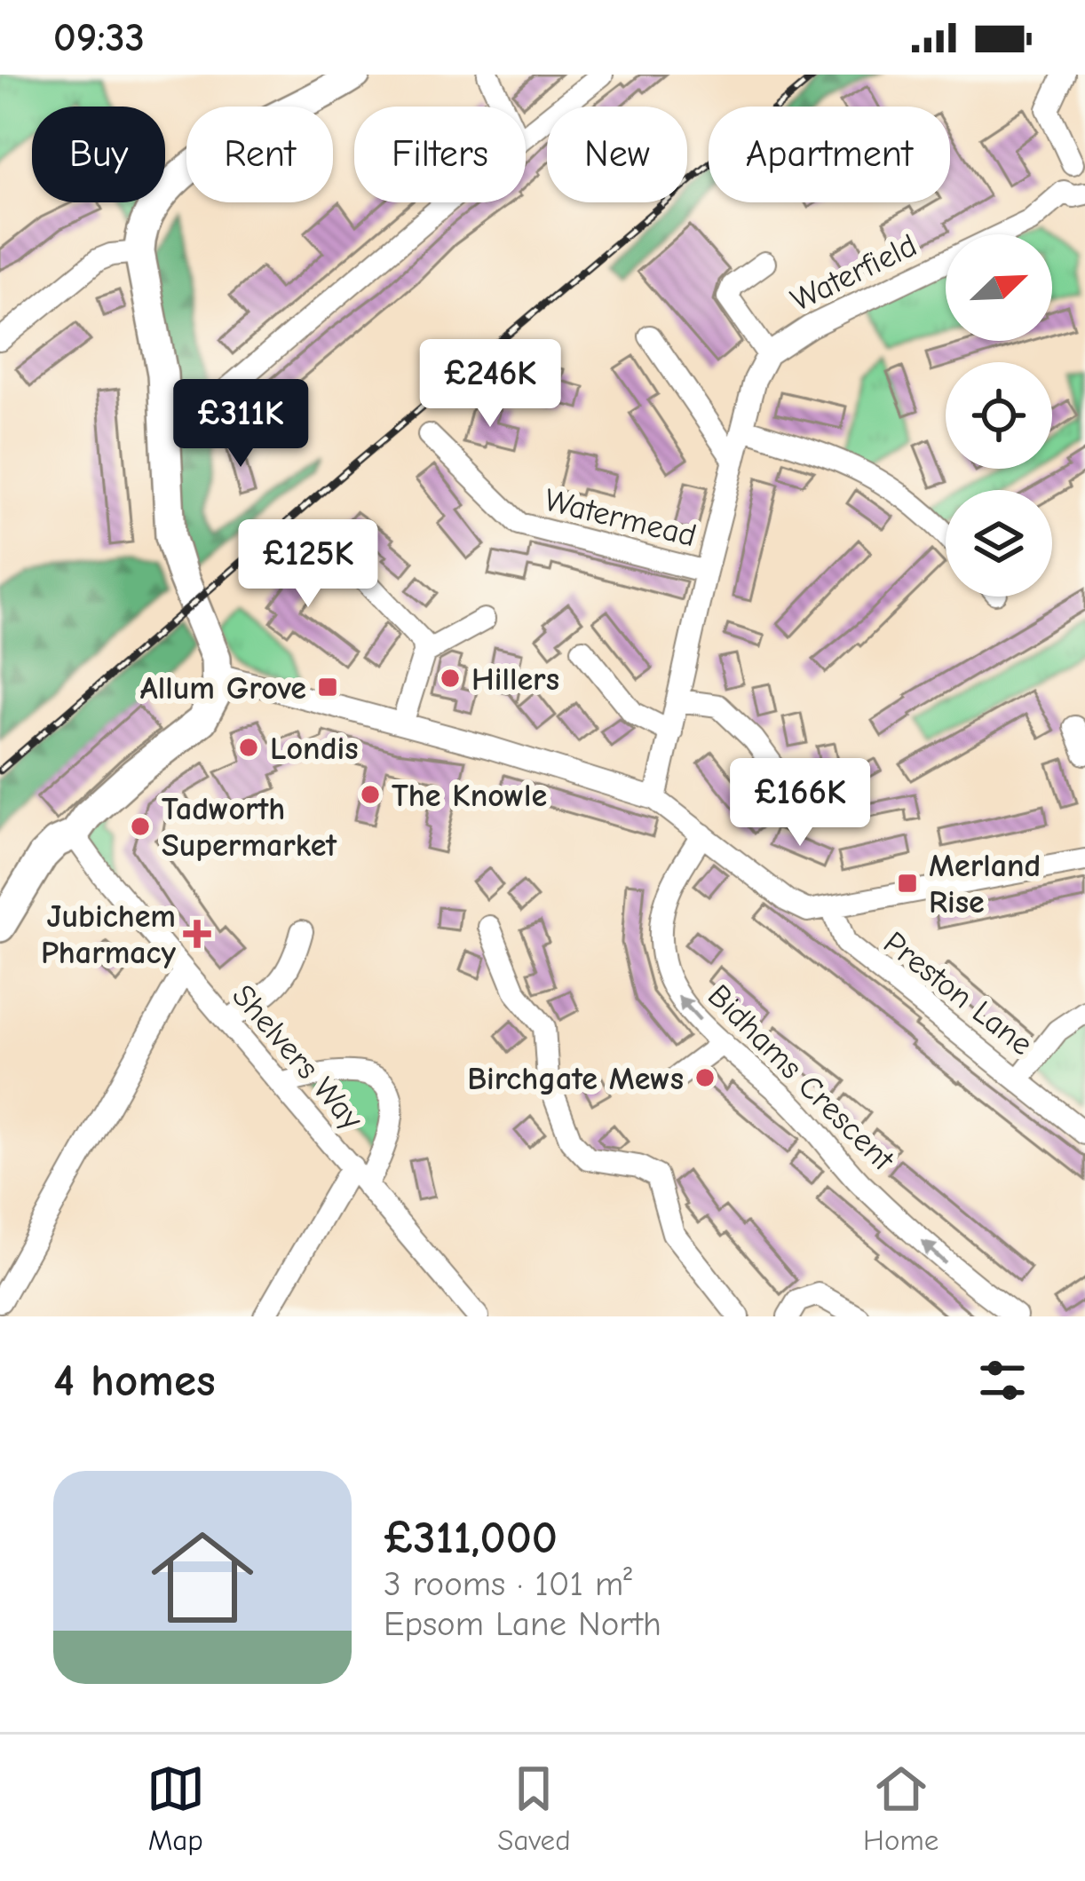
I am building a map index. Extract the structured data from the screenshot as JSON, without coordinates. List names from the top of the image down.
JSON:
{
  "streets": {
    "street": [
      "Waterfield",
      "Watermead",
      "Preston Lane",
      "Shelvers Way",
      "Bidhams Crescent"
    ]
  },
  "places": {
    "other": [
      "Hillers",
      "Londis",
      "The Knowle",
      "Tadworth Supermarket",
      "Birchgate Mews"
    ],
    "transit": ["Allum Grove", "Merland Rise"],
    "health": ["Jubichem Pharmacy"]
  },
  "north": "top right",
  "page": {
    "status": "09:33",
    "chip": [
      "Buy",
      "Rent",
      "Filters",
      "New",
      "Apartment"
    ],
    "price": [
      "£246K",
      "£311K",
      "£125K",
      "£166K"
    ],
    "heading": "4 homes",
    "list": [
      {
        "name": "£311,000",
        "note": "3 rooms · 101 m² · Epsom Lane North"
      }
    ],
    "tabs": ["Map", "Saved", "Home"]
  }
}
